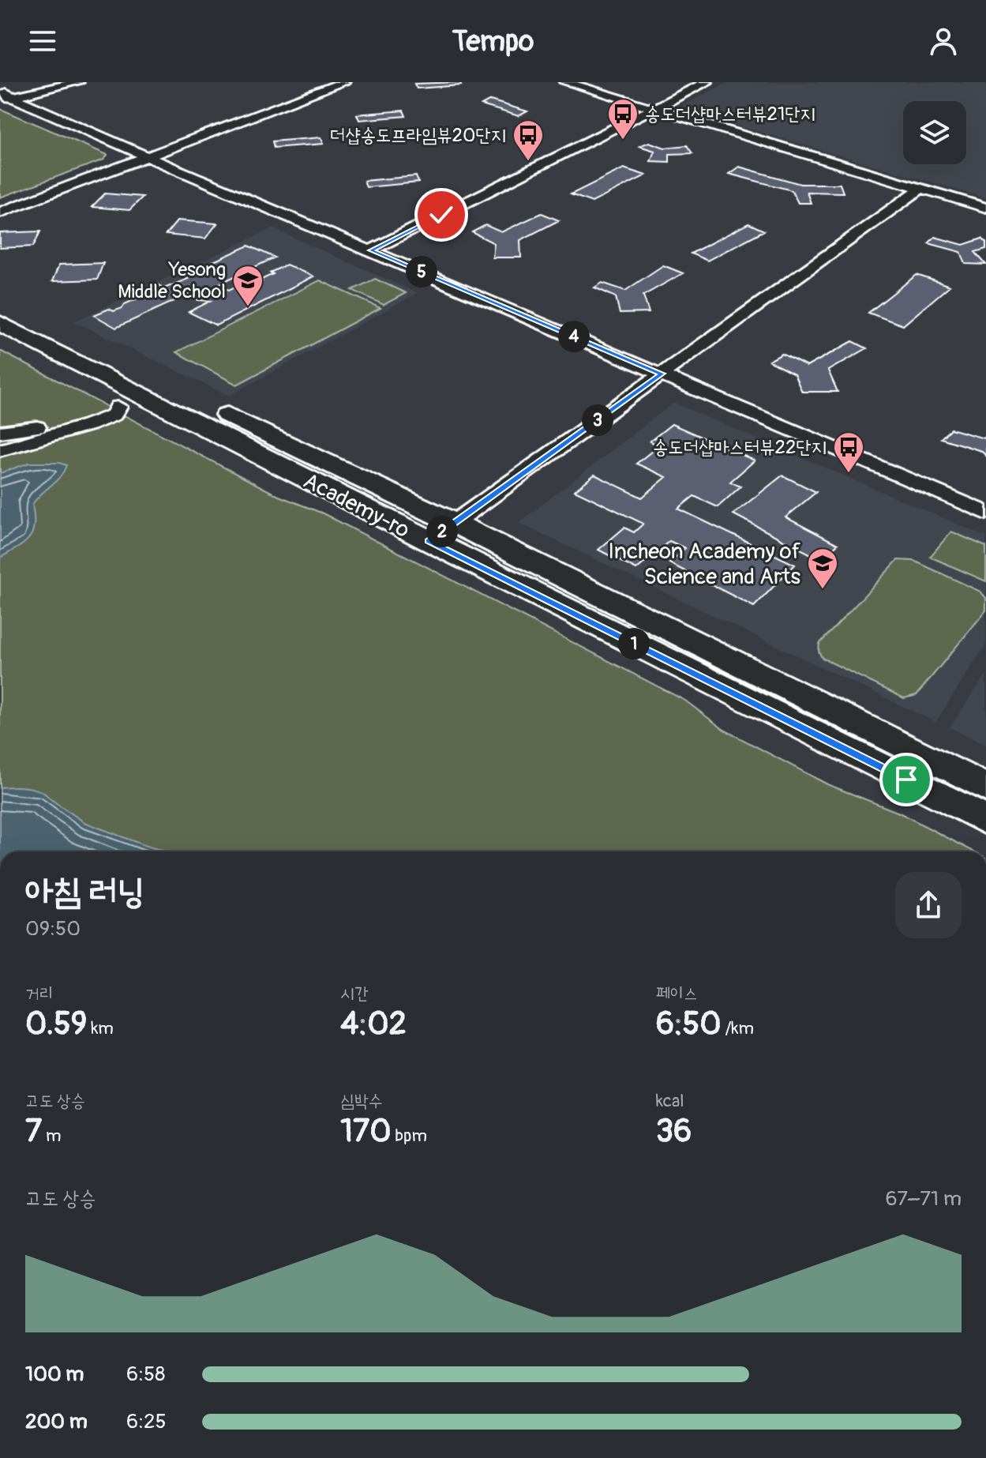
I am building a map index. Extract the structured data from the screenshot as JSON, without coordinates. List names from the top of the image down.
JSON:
{
  "streets": {
    "main road": ["Academy-ro"]
  },
  "places": {
    "bus stop": ["송도더샵마스터뷰21단지", "더샵송도프라임뷰20단지", "송도더샵마스터뷰22단지"],
    "school or university": ["Yesong Middle School", "Incheon Academy of Science and Arts"]
  },
  "page": {
    "header": "Tempo",
    "pins": [
      "5",
      "4",
      "3",
      "2",
      "1"
    ],
    "heading": ["아침 러닝", "09:50"],
    "stats": [
      ["거리", "0.59 km"],
      ["시간", "4:02"],
      ["페이스", "6:50 /km"],
      ["고도 상승", "7 m"],
      ["심박수", "170 bpm"],
      ["kcal", "36"]
    ],
    "chart": ["고도 상승", "67–71 m"],
    "list": [
      {
        "name": "100 m",
        "note": "6:58"
      },
      {
        "name": "200 m",
        "note": "6:25"
      }
    ]
  }
}
